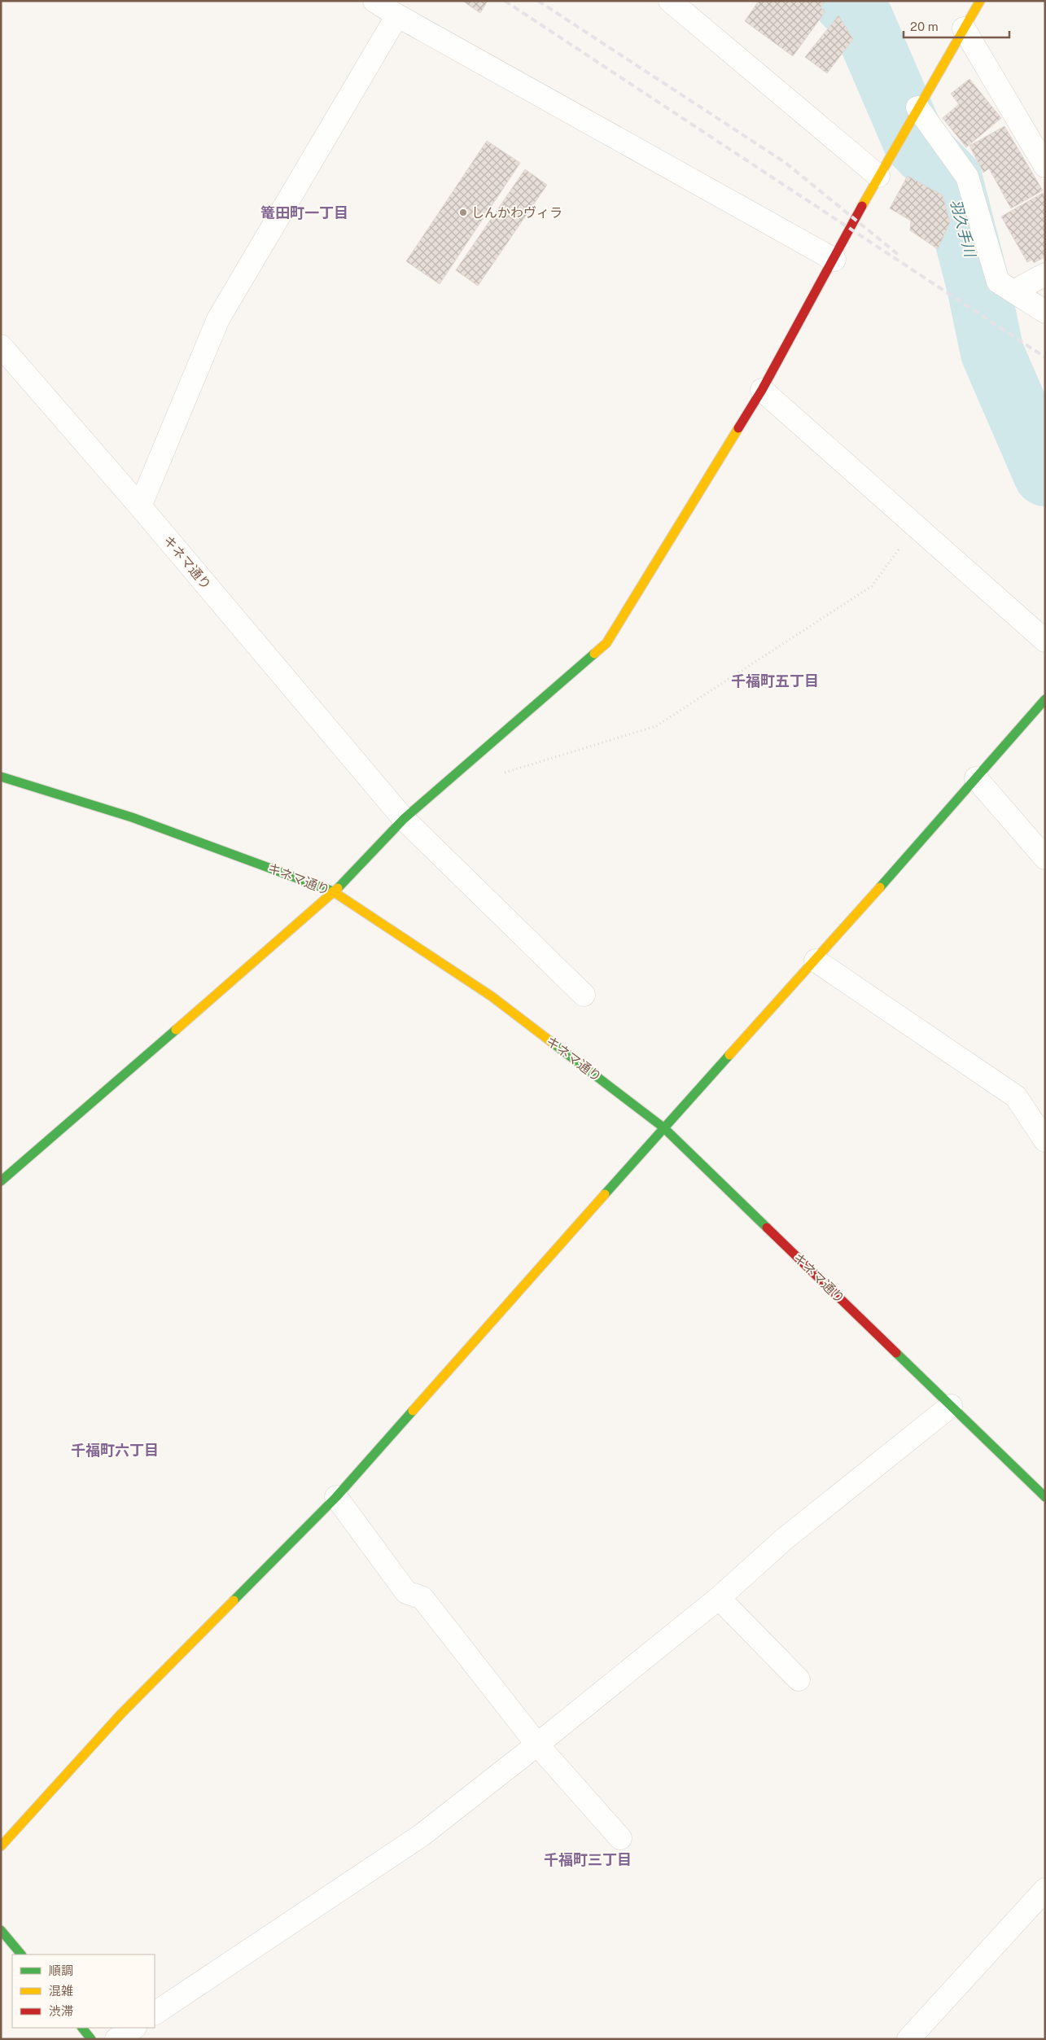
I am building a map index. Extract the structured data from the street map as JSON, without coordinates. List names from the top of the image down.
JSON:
{
  "streets": {
    "street": ["キネマ通り"]
  },
  "districts": [
    "篭田町一丁目",
    "千福町五丁目",
    "千福町六丁目",
    "千福町三丁目"
  ],
  "water": ["羽久手川"],
  "places": ["しんかわヴィラ"],
  "legend": ["順調", "混雑", "渋滞"],
  "scale_bar": "20 m"
}
